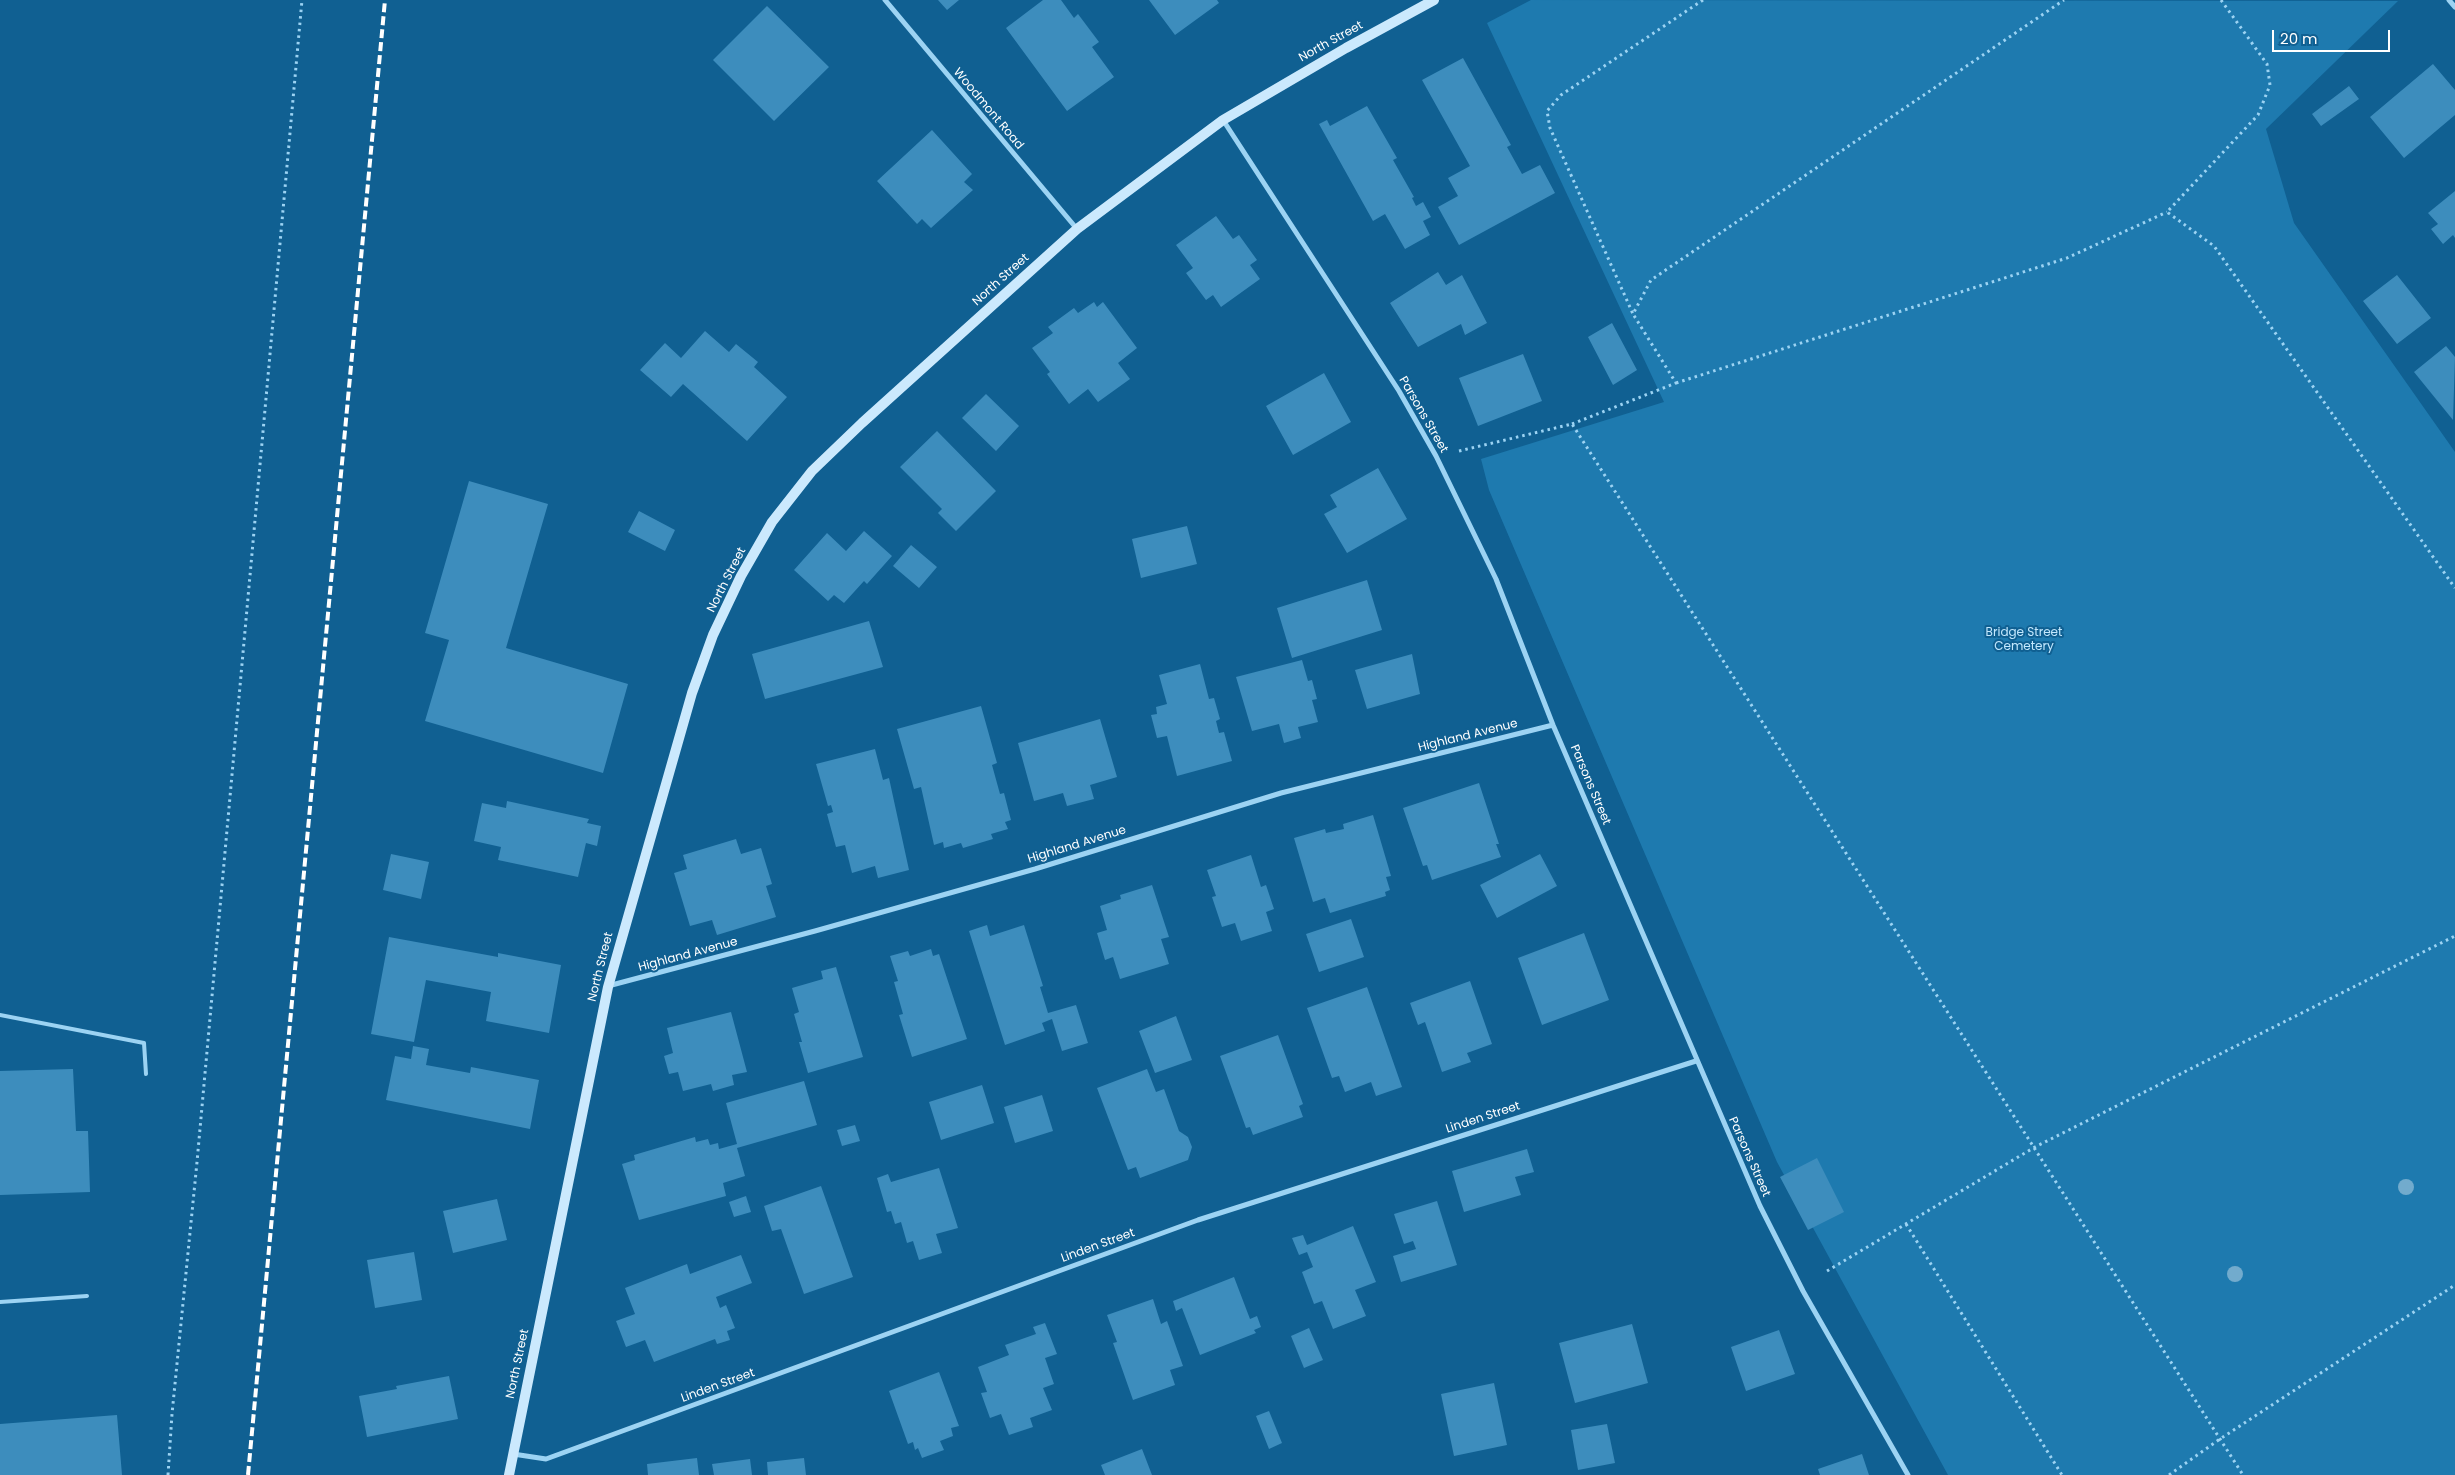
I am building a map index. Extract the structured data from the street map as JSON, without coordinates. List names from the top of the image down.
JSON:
{
  "streets": {
    "street": [
      "North Street",
      "Woodmont Road",
      "Parsons Street",
      "Highland Avenue",
      "Linden Street"
    ]
  },
  "crossings": [
    ["North Street", "Woodmont Road"],
    ["North Street", "Parsons Street"],
    ["North Street", "Highland Avenue"],
    ["North Street", "Linden Street"],
    ["Parsons Street", "Highland Avenue"],
    ["Parsons Street", "Linden Street"]
  ],
  "parks": ["Bridge Street Cemetery"],
  "scale_bar": "20 m"
}
